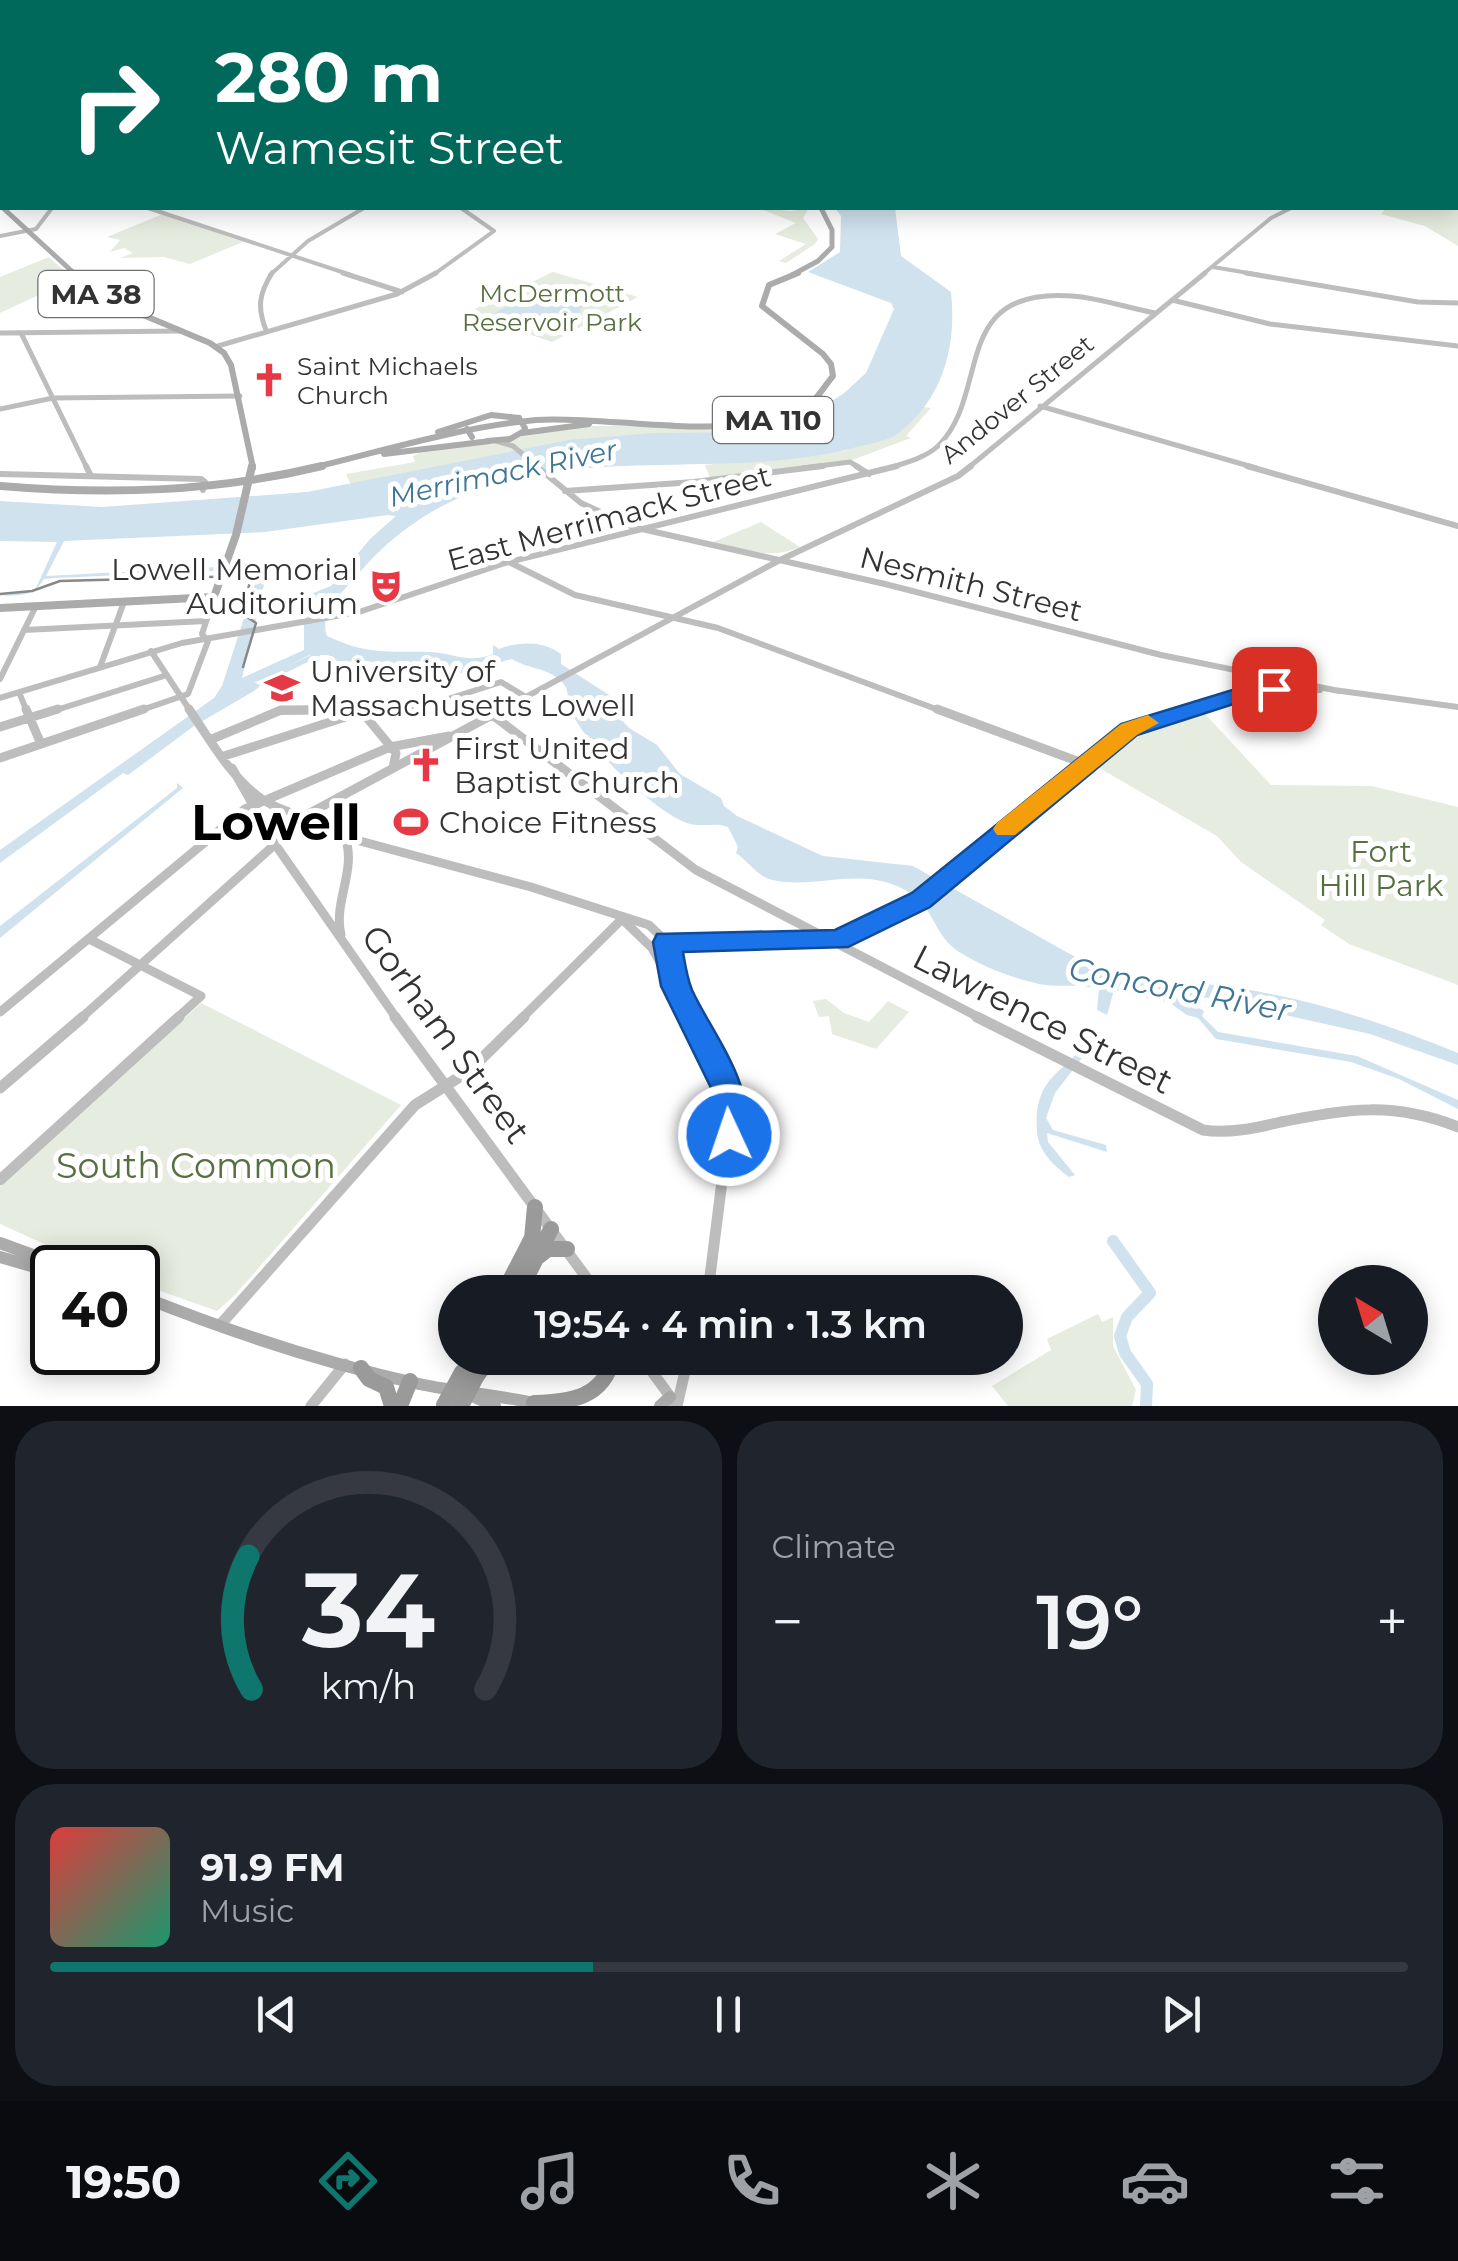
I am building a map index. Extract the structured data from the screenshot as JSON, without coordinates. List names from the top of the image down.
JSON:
{
  "streets": {
    "main road": ["MA 38", "MA 110"],
    "street": [
      "Andover Street",
      "East Merrimack Street",
      "Nesmith Street",
      "Lawrence Street",
      "Gorham Street"
    ]
  },
  "crossings": [
    ["Andover Street", "East Merrimack Street"],
    ["Andover Street", "Nesmith Street"],
    ["Andover Street", "Lawrence Street"],
    ["Andover Street", "Gorham Street"],
    ["East Merrimack Street", "Nesmith Street"]
  ],
  "districts": ["Lowell"],
  "water": ["Merrimack River", "Concord River"],
  "parks": ["McDermott Reservoir Park", "Fort Hill Park", "South Common"],
  "places": {
    "church": ["Saint Michaels Church", "First United Baptist Church"],
    "theatre": ["Lowell Memorial Auditorium"],
    "school or university": ["University of Massachusetts Lowell"],
    "sports": ["Choice Fitness"]
  },
  "north": "top left",
  "page": {
    "turn": ["280 m", "Wamesit Street"],
    "limit": "40",
    "trip": "19:54 · 4 min · 1.3 km",
    "tile": "Climate",
    "heat": ["−", "19°", "+"],
    "song": ["91.9 FM", "Music"],
    "tabs": "19:50",
    "gauge": ["34", "km/h"]
  }
}
